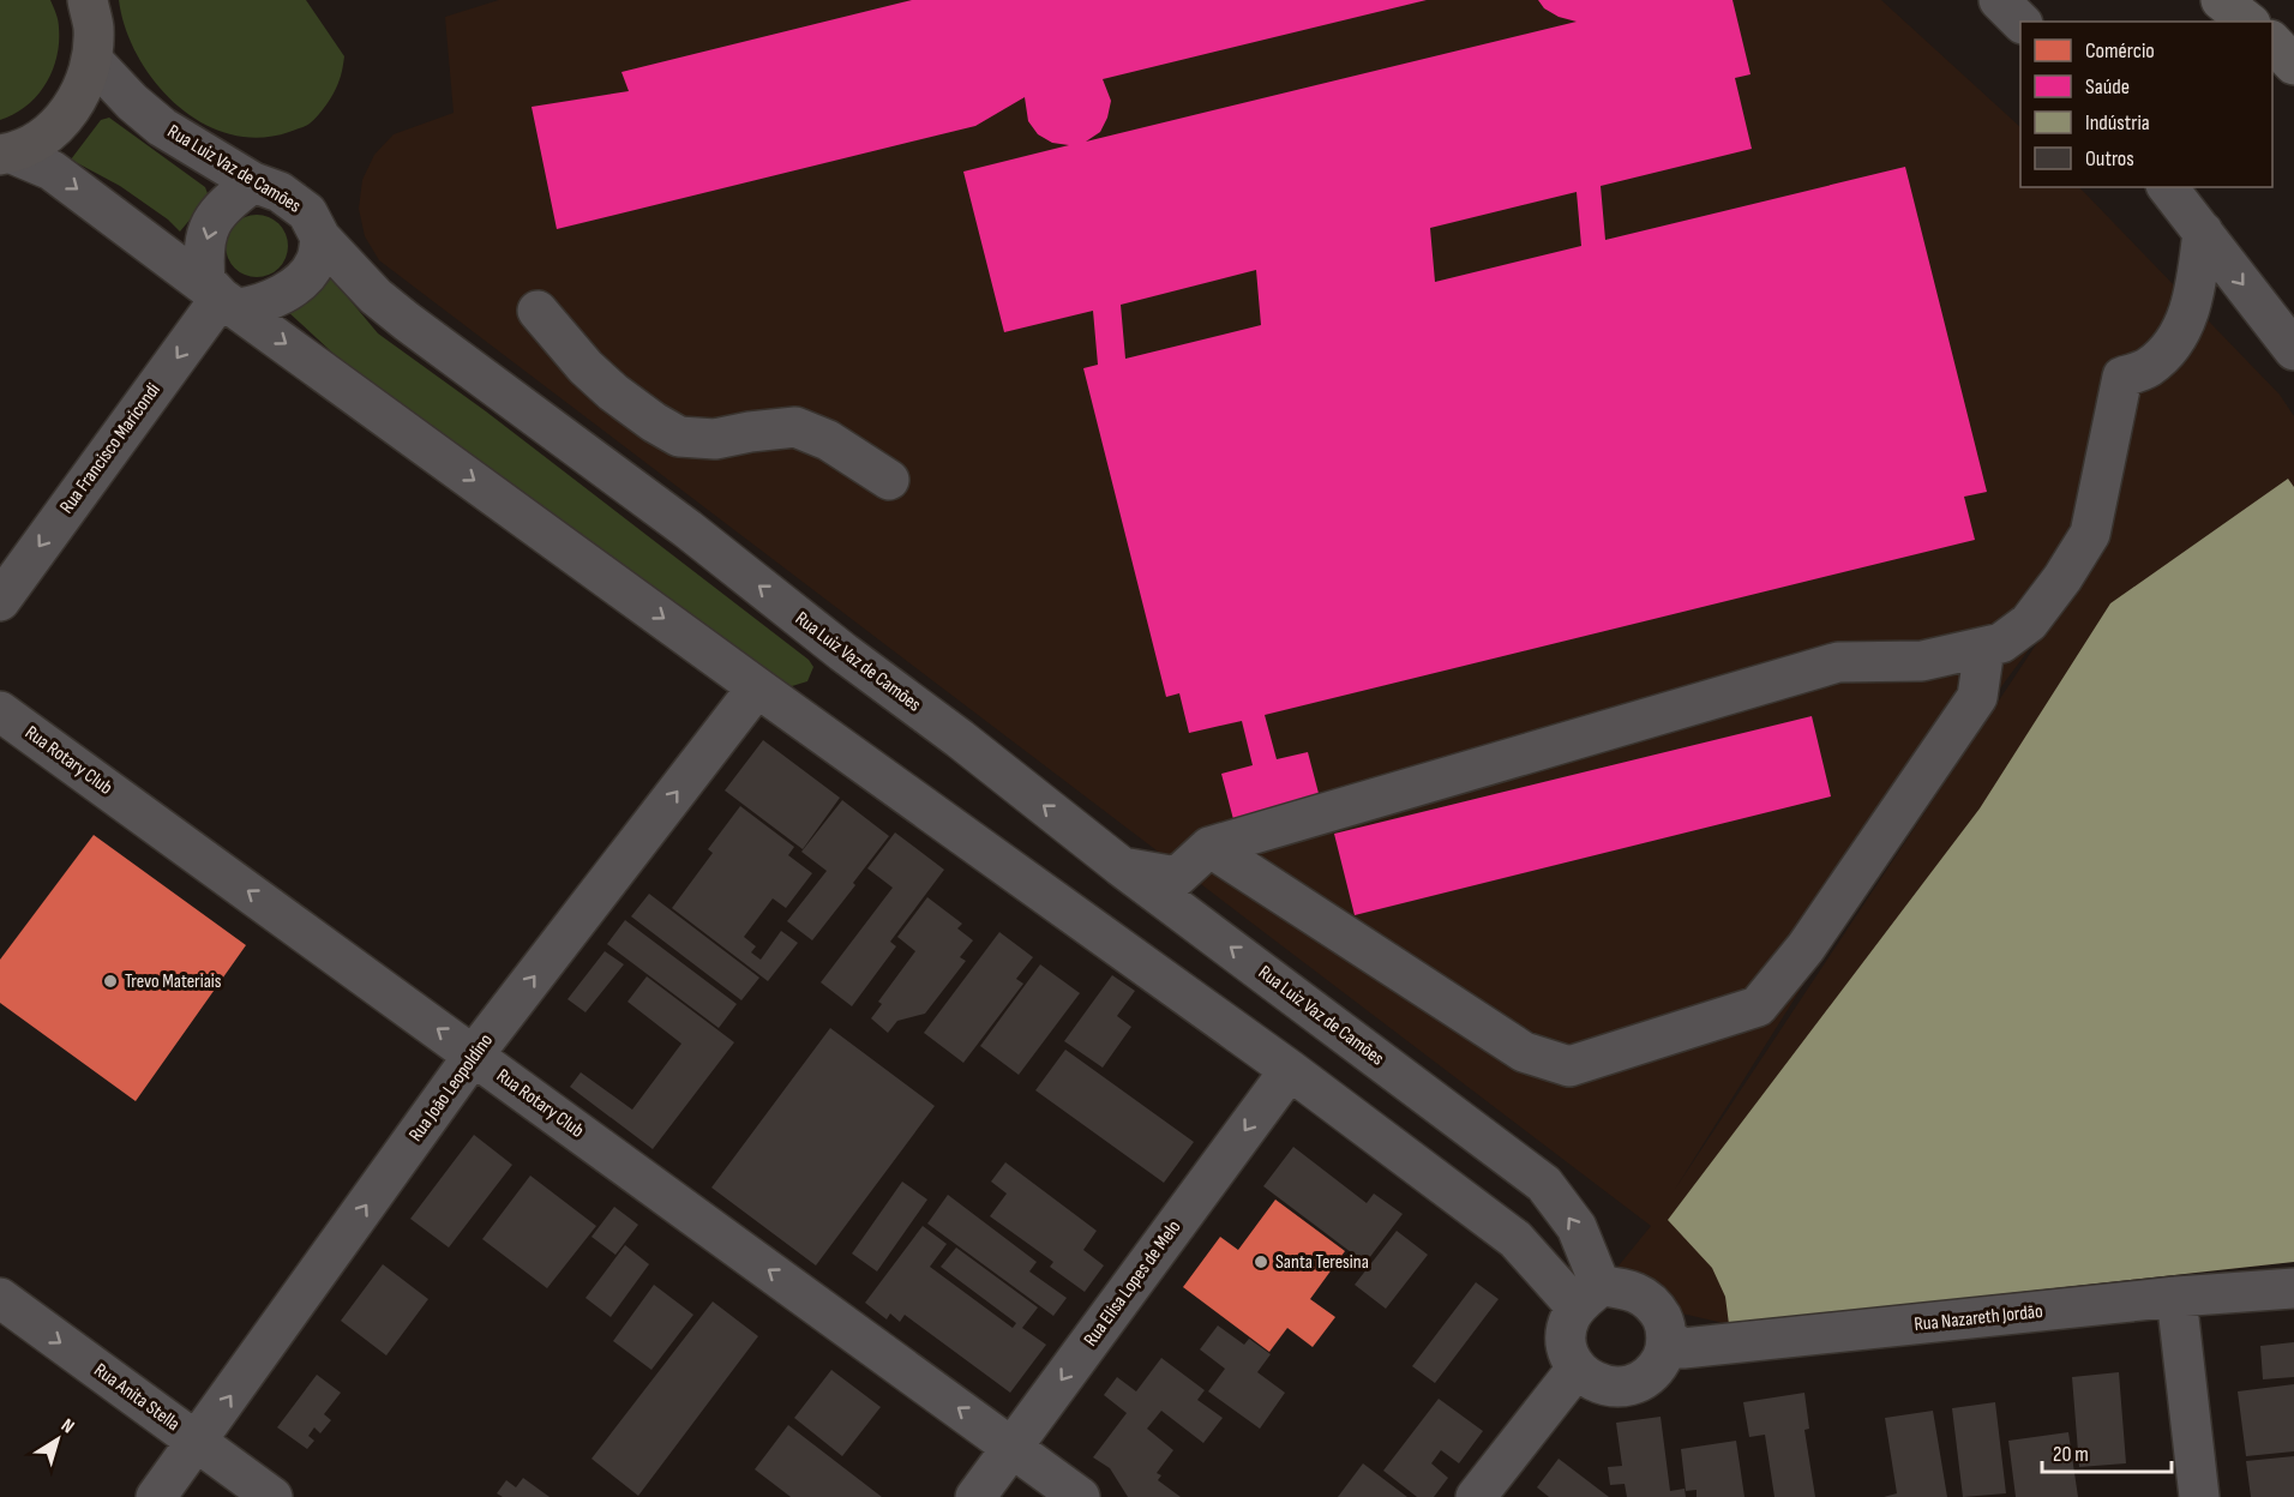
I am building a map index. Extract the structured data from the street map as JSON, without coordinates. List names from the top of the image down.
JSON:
{
  "streets": {
    "street": [
      "Rua Luiz Vaz de Camões",
      "Rua Francisco Maricondi",
      "Rua Rotary Club",
      "Rua João Leopoldino",
      "Rua Elisa Lopes de Melo",
      "Rua Nazareth Jordão",
      "Rua Anita Stella"
    ]
  },
  "crossings": [
    ["Rua Luiz Vaz de Camões", "Rua Francisco Maricondi"],
    ["Rua Luiz Vaz de Camões", "Rua Nazareth Jordão"],
    ["Rua Rotary Club", "Rua João Leopoldino"],
    ["Rua Rotary Club", "Rua Elisa Lopes de Melo"],
    ["Rua João Leopoldino", "Rua Anita Stella"]
  ],
  "one_way": [
    "Rua Francisco Maricondi",
    "Rua Rotary Club",
    "Rua João Leopoldino",
    "Rua Elisa Lopes de Melo",
    "Rua Anita Stella"
  ],
  "places": ["Trevo Materiais", "Santa Teresina"],
  "legend": [
    "Comércio",
    "Saúde",
    "Indústria",
    "Outros"
  ],
  "scale_bar": "20 m",
  "north": "top right"
}
